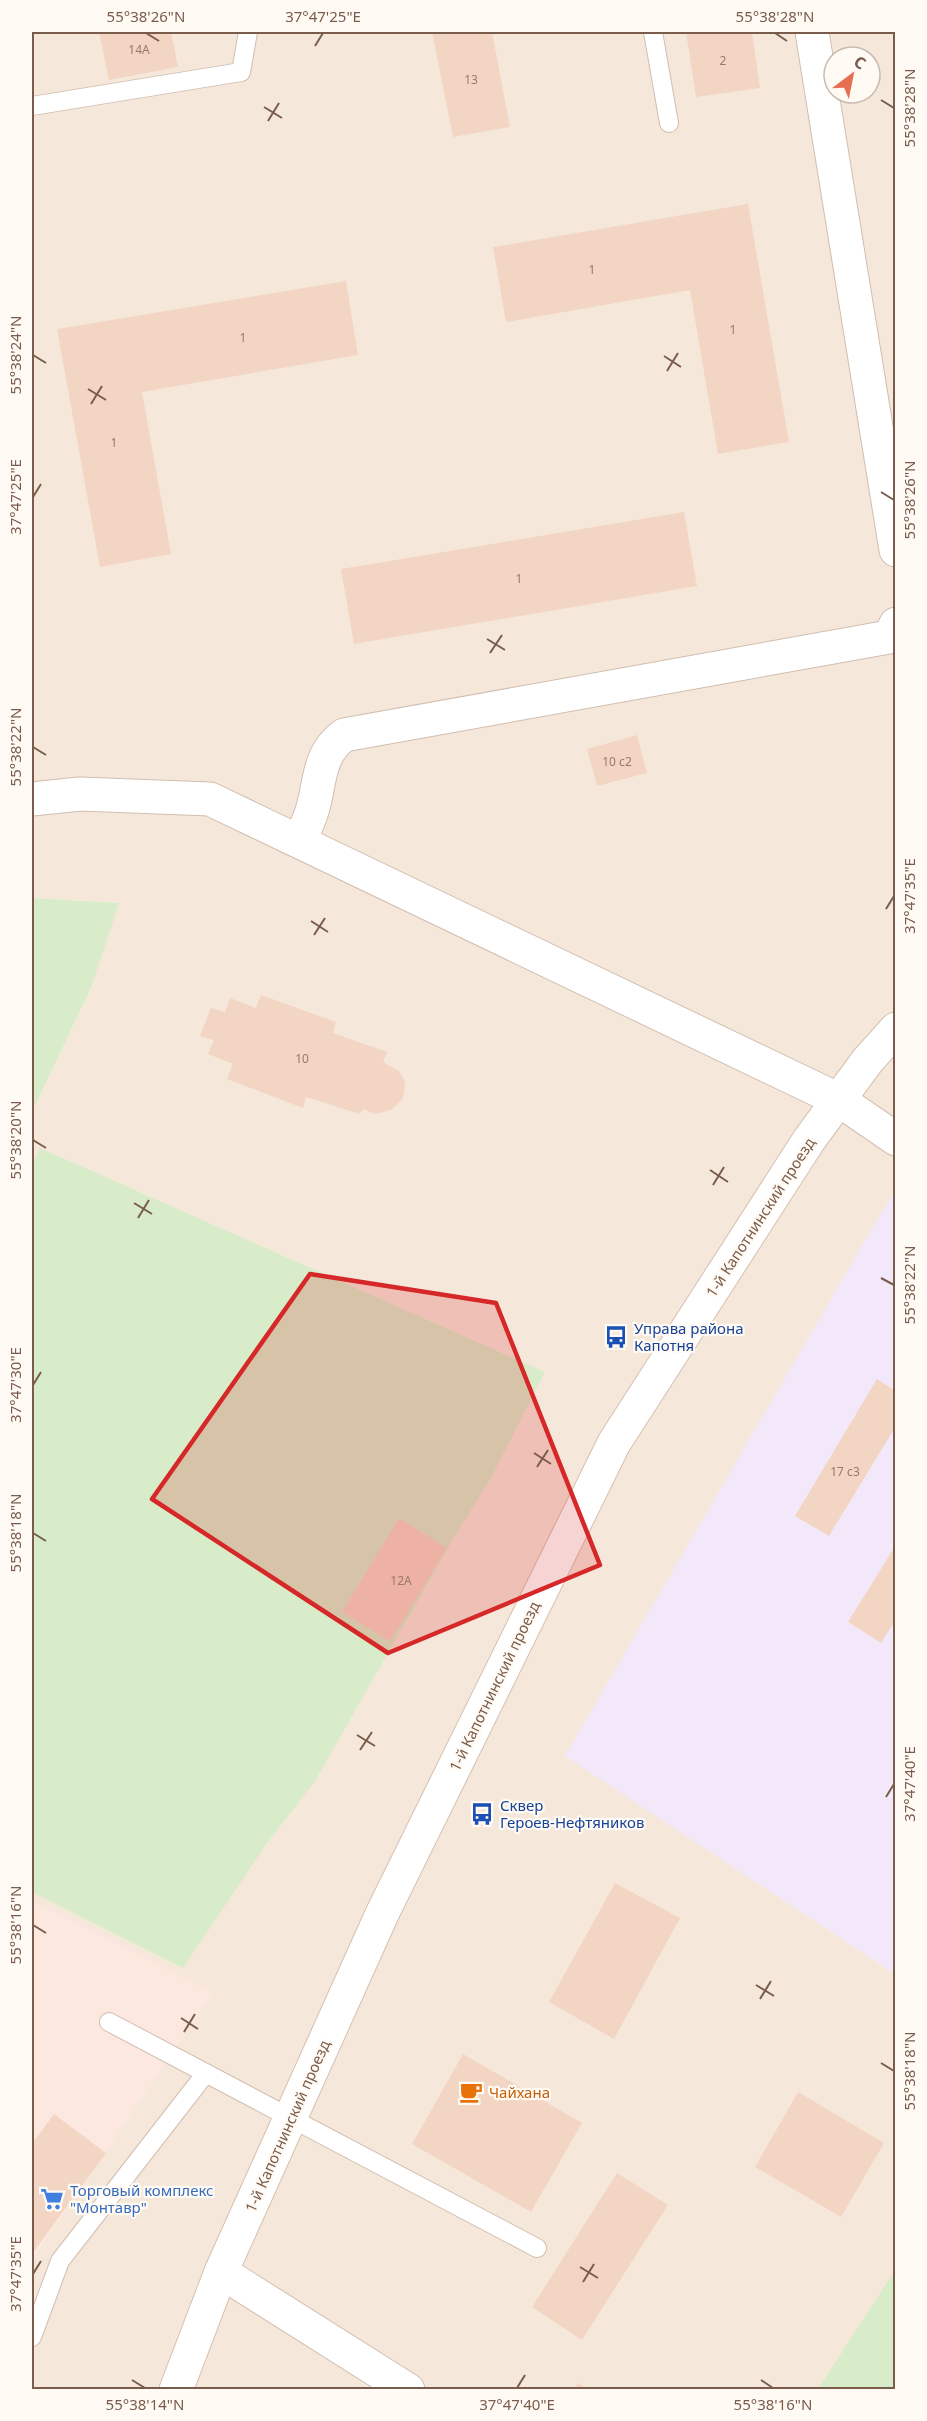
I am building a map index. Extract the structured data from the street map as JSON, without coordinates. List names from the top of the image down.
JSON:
{
  "streets": {
    "street": ["1-й Капотнинский проезд"]
  },
  "places": {
    "bus stop": ["Управа района Капотня", "Сквер Героев-Нефтяников"],
    "cafe": ["Чайхана"],
    "supermarket": ["Торговый комплекс \"Монтавр\""]
  },
  "house_numbers": [
    "14А",
    "2",
    "13",
    "1",
    "1",
    "1",
    "1",
    "1",
    "10 с2",
    "10",
    "17 с3",
    "12А"
  ],
  "north": "top right",
  "coordinates": [
    "55°38'26\"N",
    "37°47'25\"E",
    "55°38'28\"N",
    "55°38'24\"N",
    "55°38'22\"N",
    "37°47'35\"E",
    "55°38'20\"N",
    "37°47'30\"E",
    "55°38'18\"N",
    "37°47'40\"E",
    "55°38'16\"N",
    "55°38'14\"N"
  ]
}
